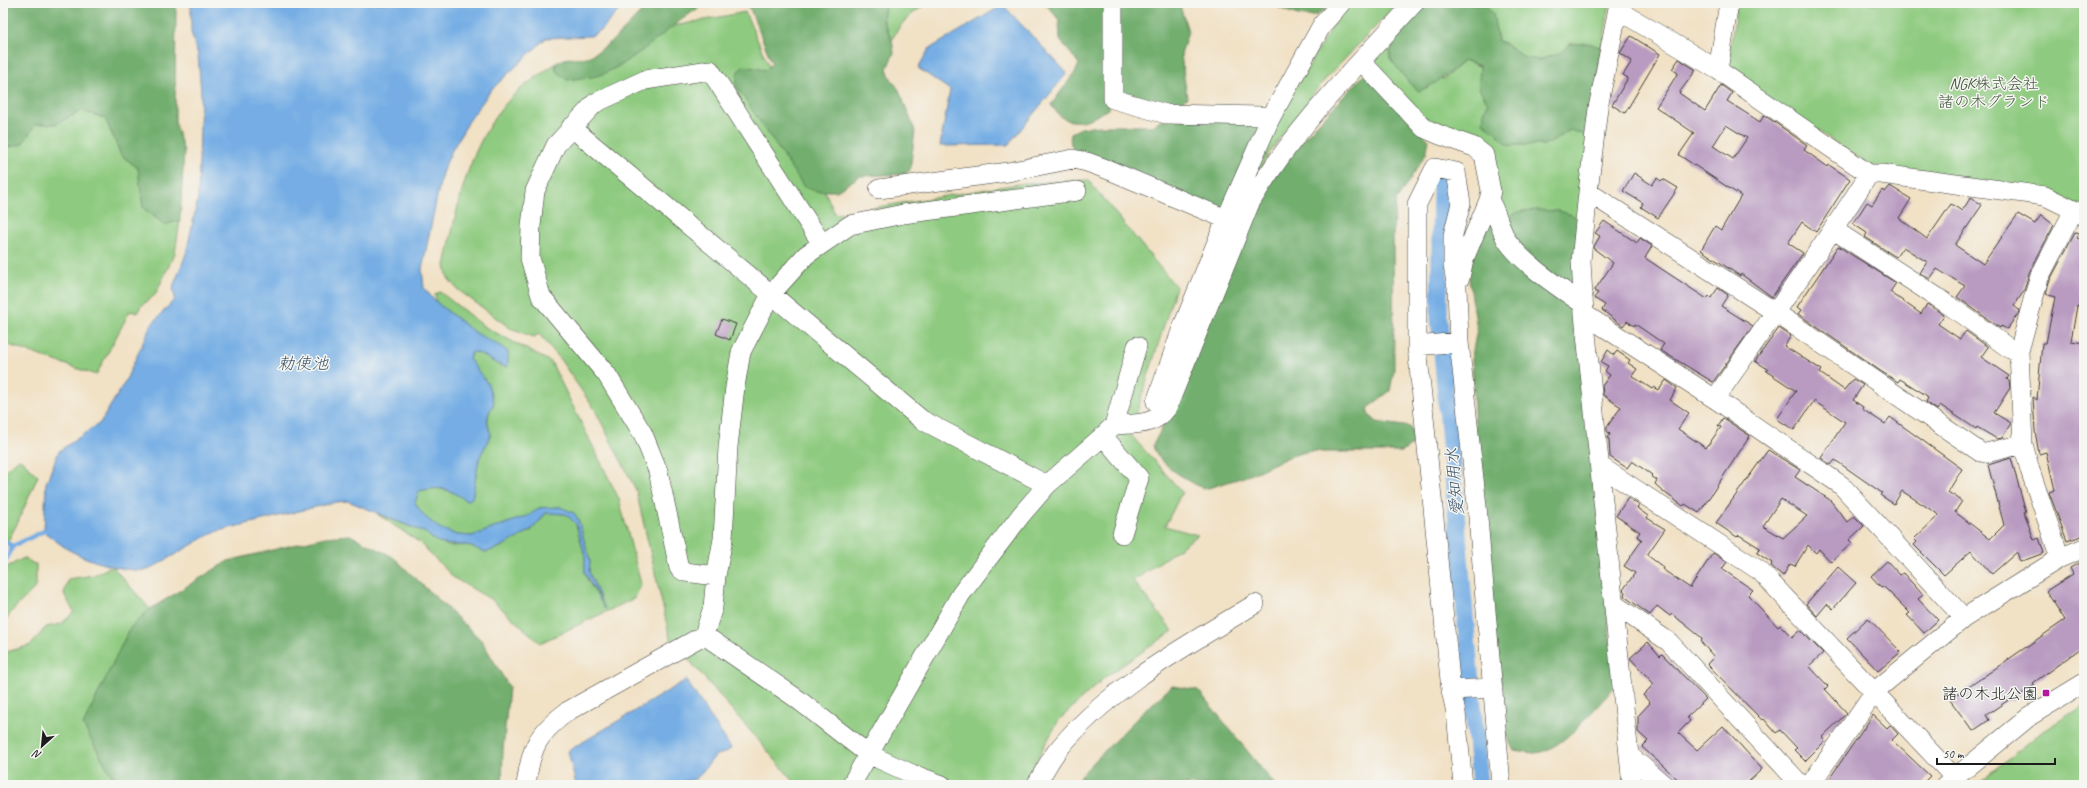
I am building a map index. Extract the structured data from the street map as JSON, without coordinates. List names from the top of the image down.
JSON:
{
  "water": ["勅使池", "愛知用水"],
  "parks": ["NGK株式会社 諸の木グランド"],
  "places": {
    "transit": ["諸の木北公園"]
  },
  "scale_bar": "50 m",
  "north": "bottom left"
}
